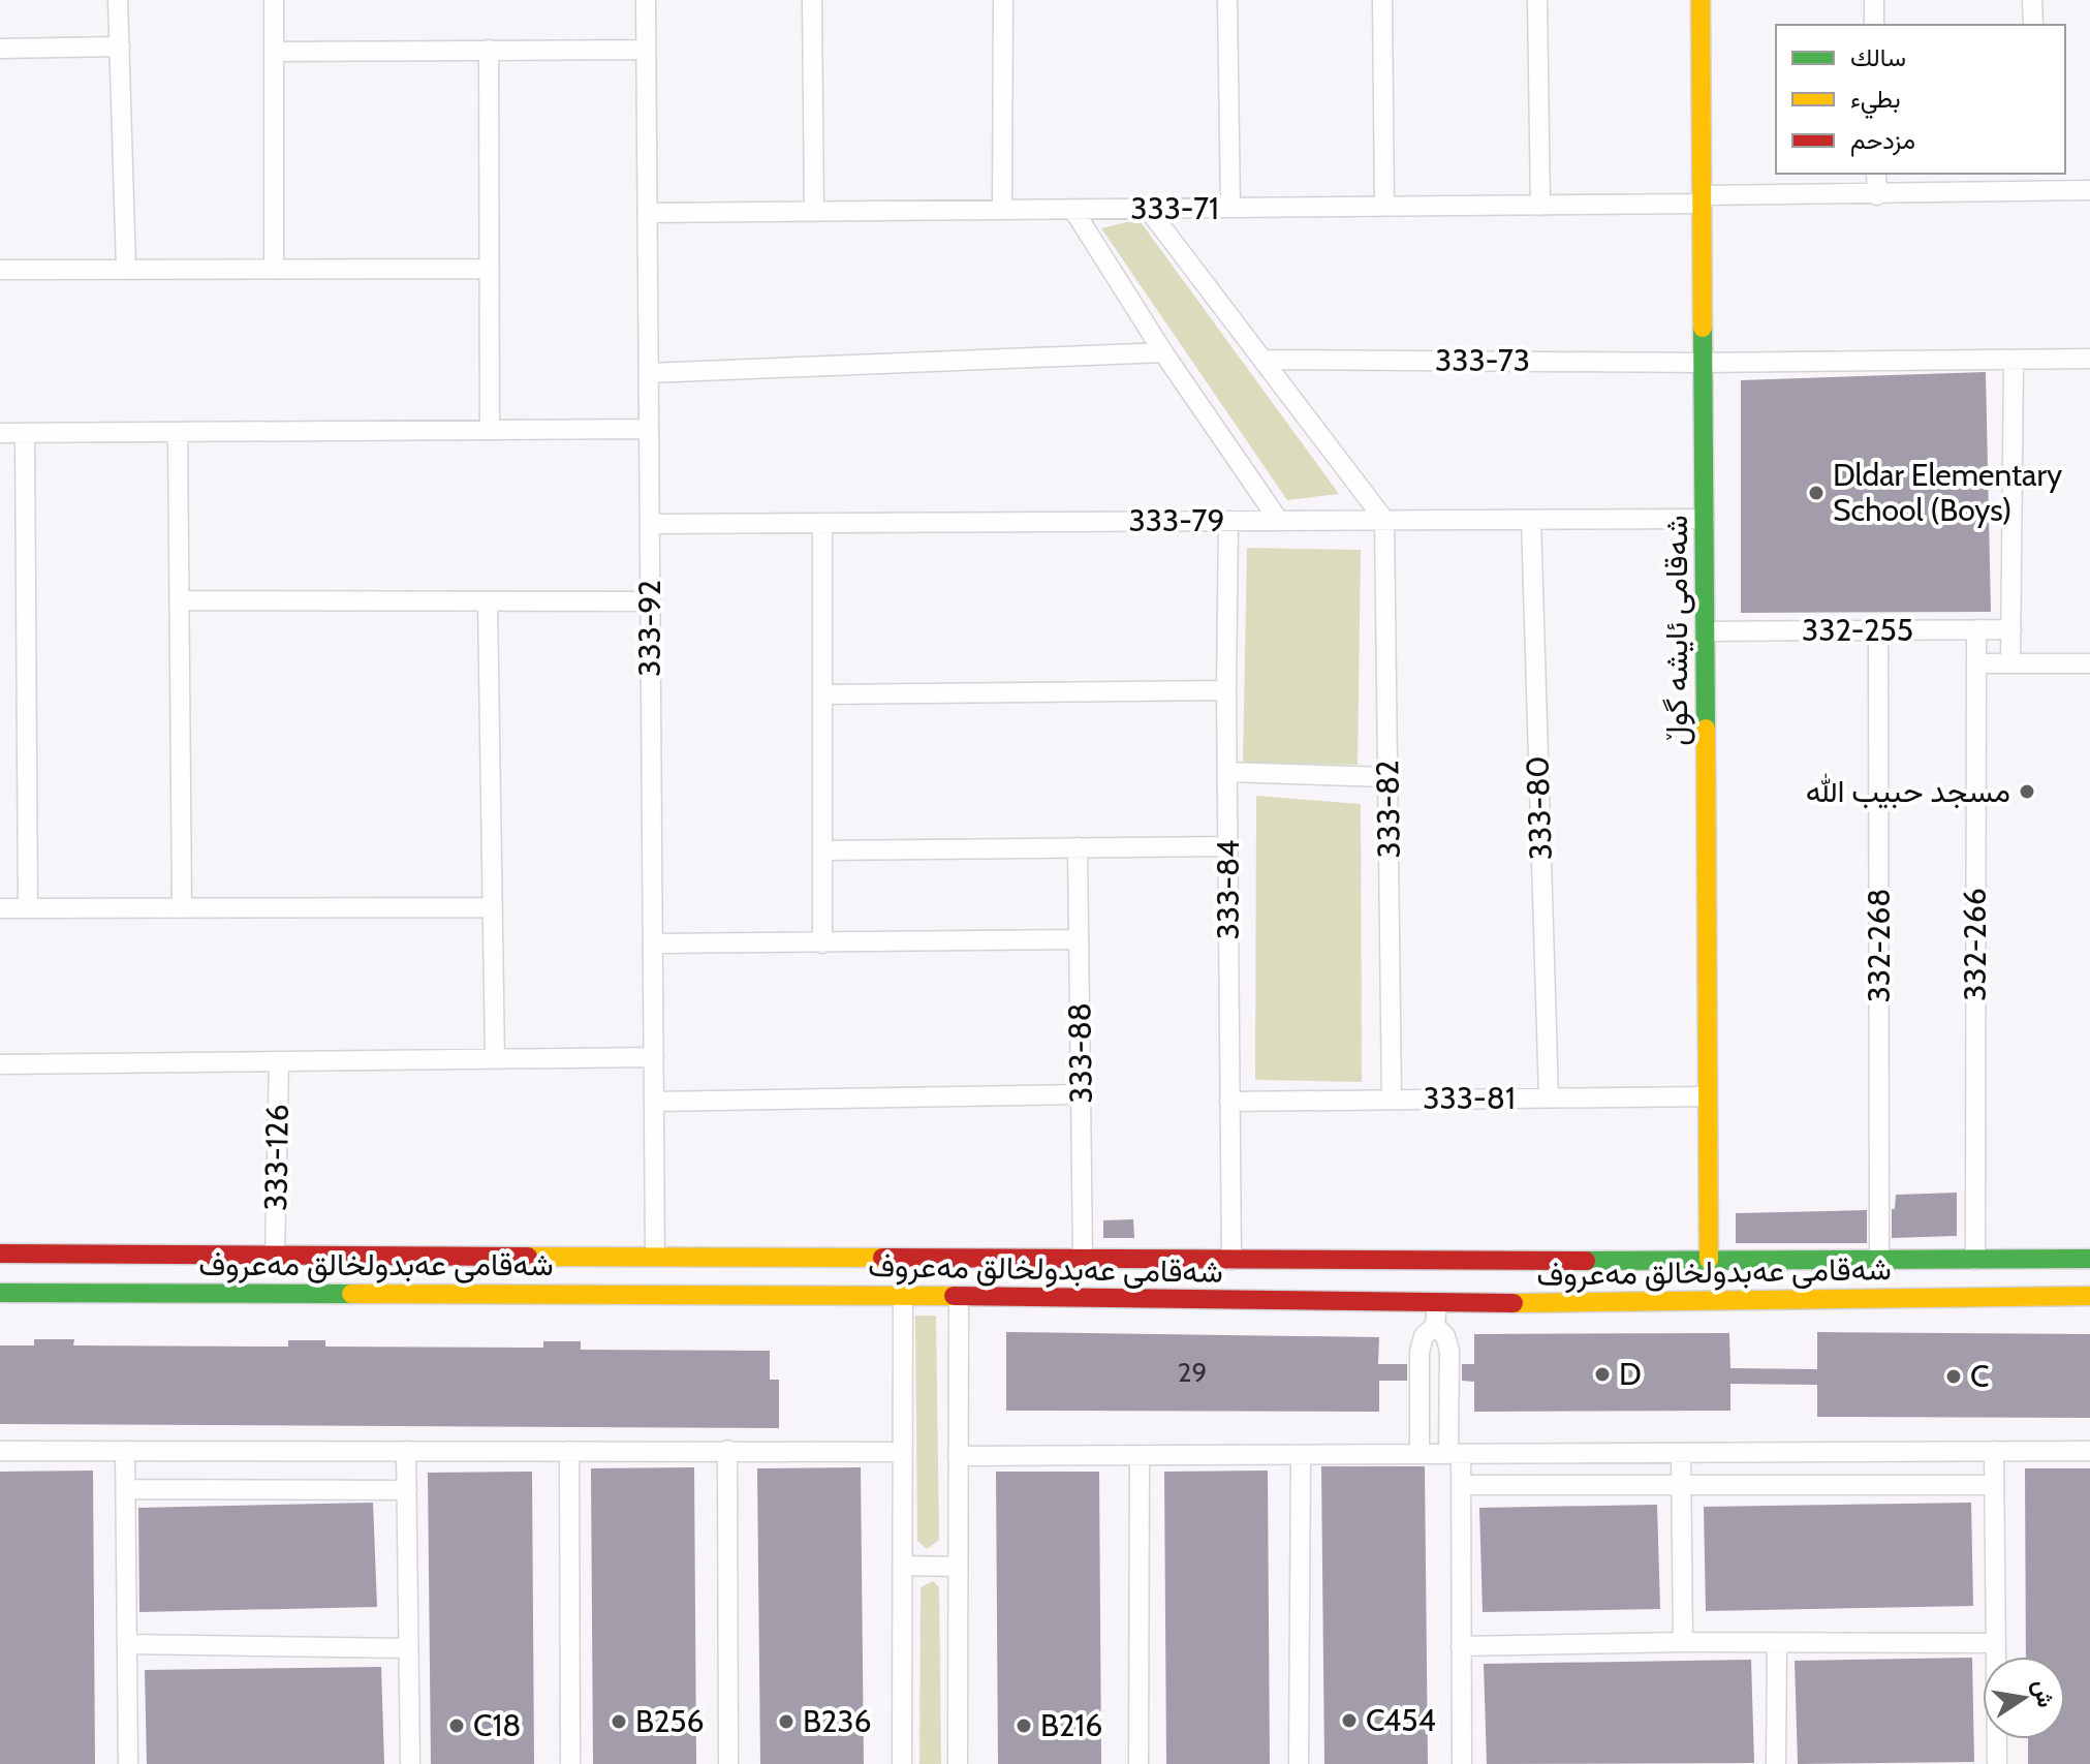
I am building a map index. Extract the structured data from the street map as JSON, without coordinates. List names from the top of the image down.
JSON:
{
  "streets": {
    "main road": ["شەقامی ئایشە گوڵ", "شەقامی عەبدولخالق مەعروف"],
    "street": [
      "333-71",
      "333-73",
      "333-79",
      "333-92",
      "332-255",
      "333-80",
      "333-82",
      "333-84",
      "332-266",
      "332-268",
      "333-88",
      "333-81",
      "333-126"
    ]
  },
  "crossings": [
    ["333-71", "333-92"],
    ["333-71", "شەقامی ئایشە گوڵ"],
    ["333-73", "شەقامی ئایشە گوڵ"],
    ["333-79", "333-92"],
    ["333-79", "شەقامی ئایشە گوڵ"],
    ["333-79", "333-80"],
    ["333-79", "333-82"],
    ["333-79", "333-84"],
    ["333-92", "شەقامی عەبدولخالق مەعروف"],
    ["شەقامی ئایشە گوڵ", "332-255"],
    ["شەقامی ئایشە گوڵ", "333-81"],
    ["شەقامی ئایشە گوڵ", "شەقامی عەبدولخالق مەعروف"],
    ["332-255", "332-266"],
    ["332-255", "332-268"],
    ["333-80", "333-81"],
    ["333-82", "333-81"],
    ["333-84", "333-81"],
    ["333-84", "شەقامی عەبدولخالق مەعروف"],
    ["332-266", "شەقامی عەبدولخالق مەعروف"],
    ["332-268", "شەقامی عەبدولخالق مەعروف"],
    ["333-88", "شەقامی عەبدولخالق مەعروف"],
    ["333-126", "شەقامی عەبدولخالق مەعروف"]
  ],
  "places": [
    "Dldar Elementary School (Boys)",
    "مسجد حبيب الله",
    "D",
    "C",
    "C454",
    "B256",
    "B236",
    "C18",
    "B216"
  ],
  "house_numbers": ["29"],
  "legend": ["سالك", "بطيء", "مزدحم"],
  "north": "right"
}
